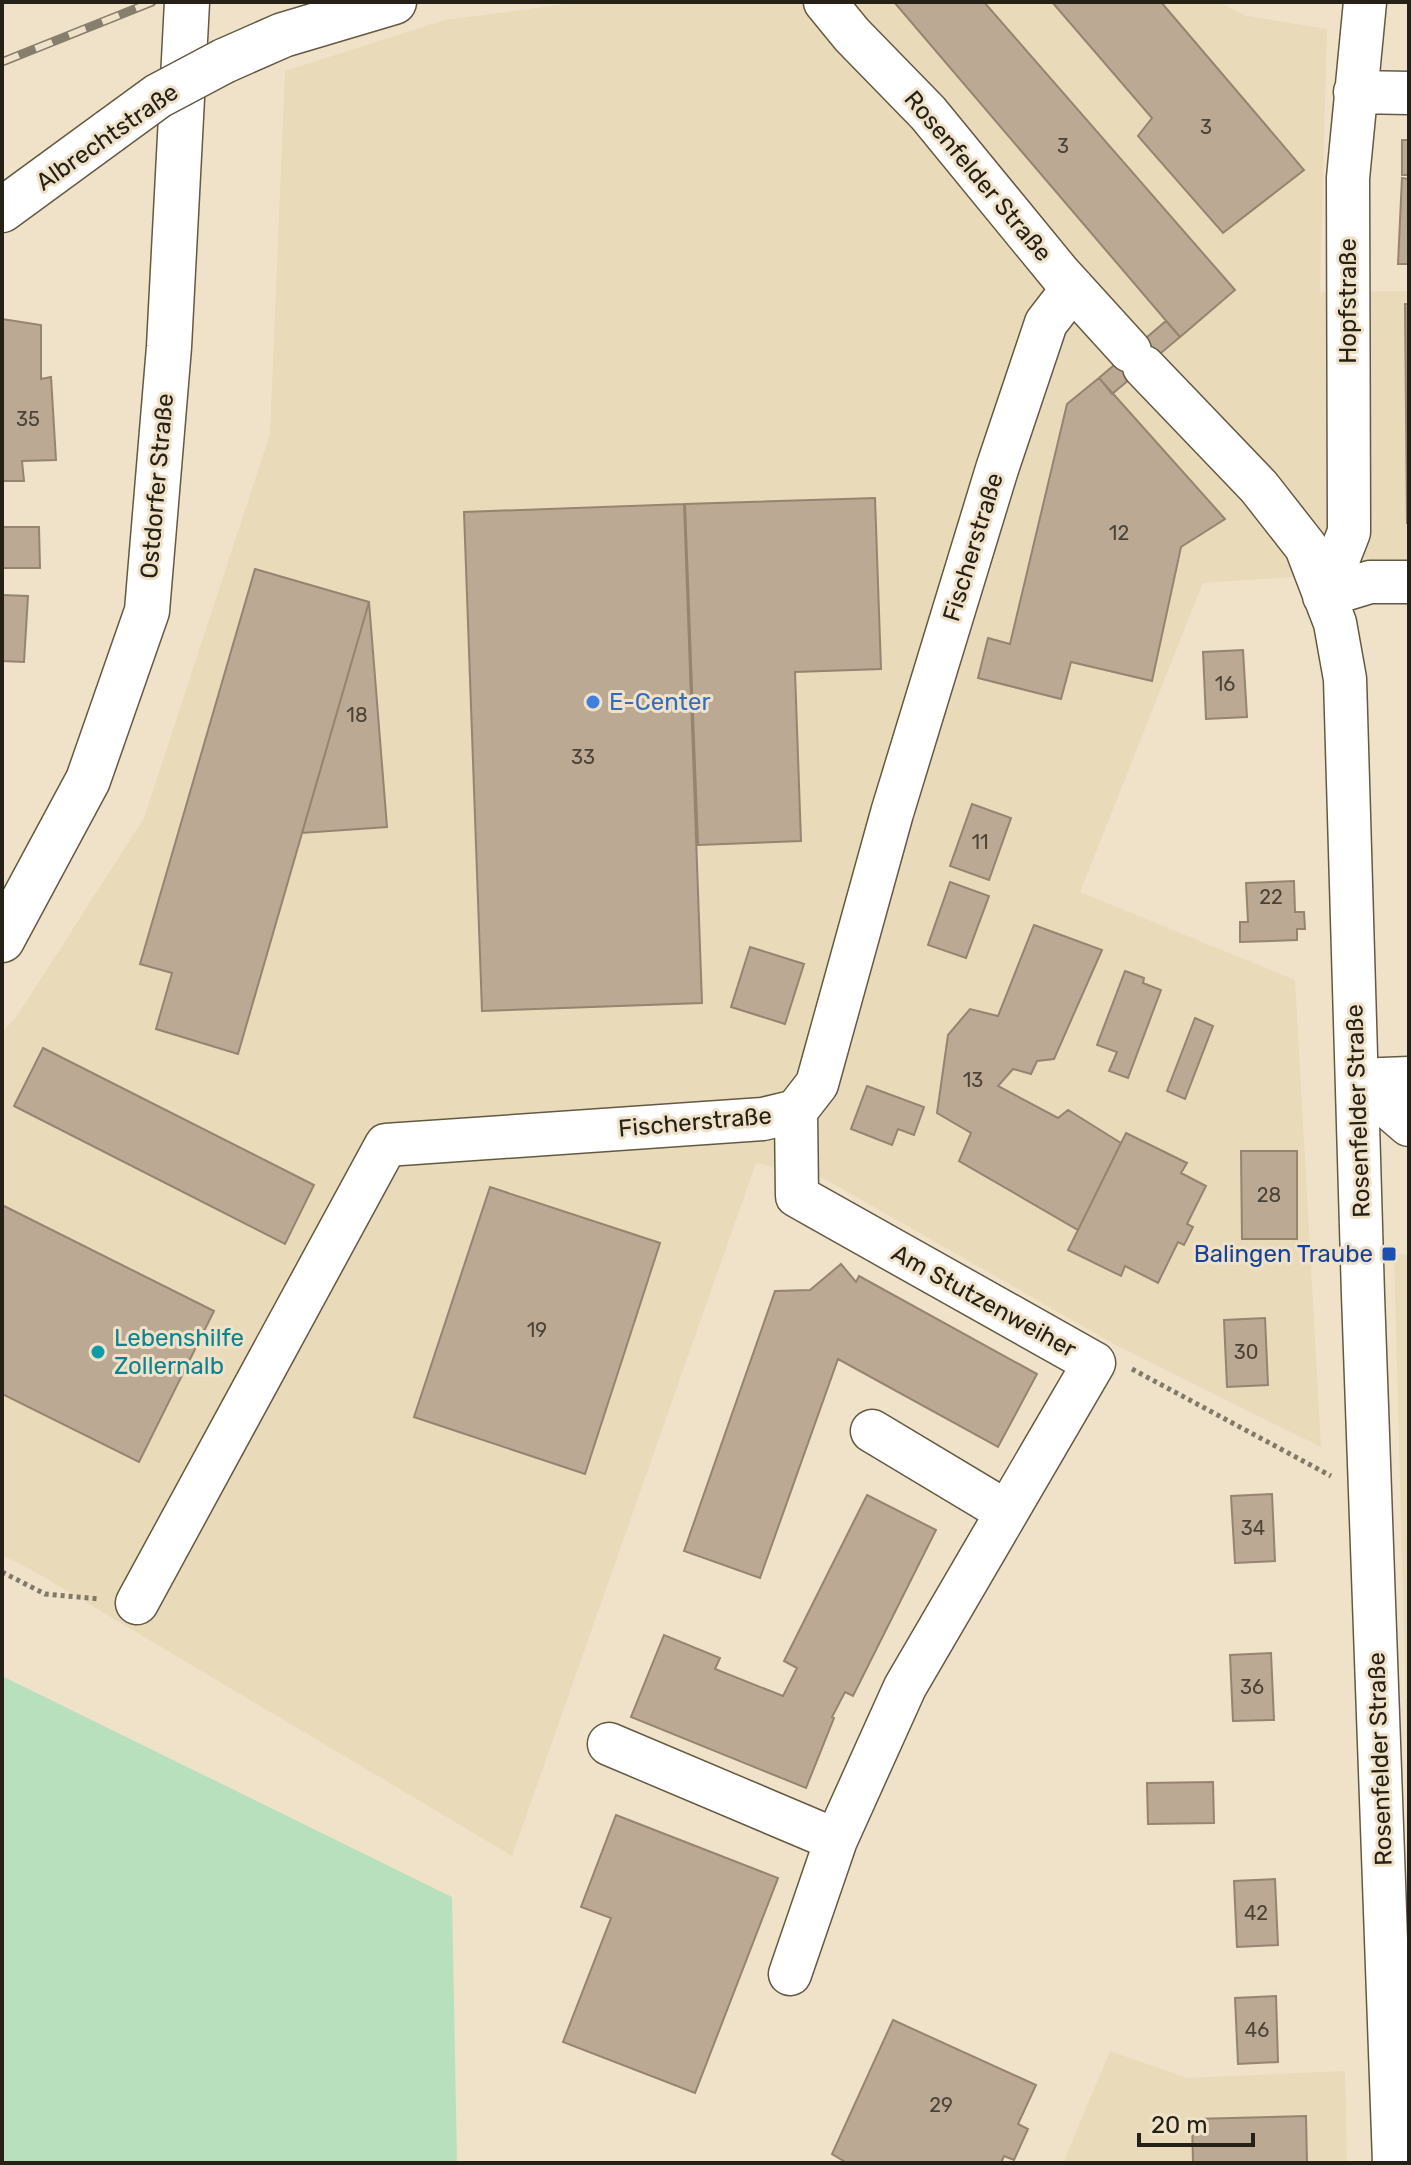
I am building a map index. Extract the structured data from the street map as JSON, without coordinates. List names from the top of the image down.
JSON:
{
  "streets": {
    "main road": ["Albrechtstraße", "Ostdorfer Straße"],
    "street": [
      "Rosenfelder Straße",
      "Hopfstraße",
      "Fischerstraße",
      "Am Stutzenweiher"
    ]
  },
  "crossings": [
    ["Rosenfelder Straße", "Hopfstraße"],
    ["Rosenfelder Straße", "Fischerstraße"],
    ["Fischerstraße", "Am Stutzenweiher"]
  ],
  "places": {
    "other": ["E-Center", "Lebenshilfe Zollernalb"],
    "transit": ["Balingen Traube"]
  },
  "house_numbers": [
    "3",
    "3",
    "35",
    "12",
    "16",
    "18",
    "33",
    "11",
    "22",
    "13",
    "28",
    "19",
    "30",
    "34",
    "36",
    "42",
    "46",
    "29"
  ],
  "scale_bar": "20 m"
}
